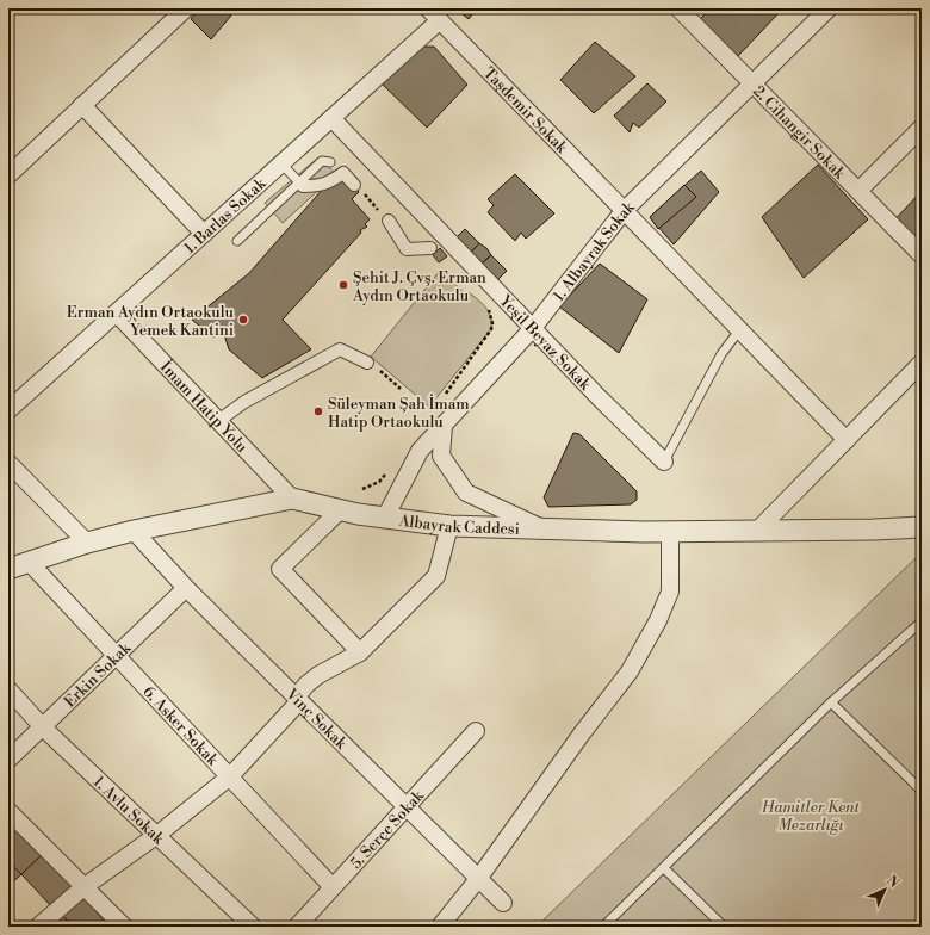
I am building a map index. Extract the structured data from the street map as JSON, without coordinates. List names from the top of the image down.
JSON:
{
  "streets": {
    "street": [
      "Taşdemir Sokak",
      "2. Cihangir Sokak",
      "1. Barlas Sokak",
      "1. Albayrak Sokak",
      "Yeşil Beyaz Sokak",
      "İmam Hatip Yolu",
      "Albayrak Caddesi",
      "Erkin Sokak",
      "Vinç Sokak",
      "6. Asker Sokak",
      "1. Avlu Sokak",
      "5. Serçe Sokak"
    ]
  },
  "crossings": [
    ["Taşdemir Sokak", "1. Barlas Sokak"],
    ["Taşdemir Sokak", "1. Albayrak Sokak"],
    ["2. Cihangir Sokak", "1. Albayrak Sokak"],
    ["1. Barlas Sokak", "Yeşil Beyaz Sokak"],
    ["1. Barlas Sokak", "İmam Hatip Yolu"],
    ["1. Albayrak Sokak", "Yeşil Beyaz Sokak"],
    ["1. Albayrak Sokak", "Albayrak Caddesi"],
    ["İmam Hatip Yolu", "Albayrak Caddesi"],
    ["Albayrak Caddesi", "Vinç Sokak"],
    ["Albayrak Caddesi", "6. Asker Sokak"],
    ["Erkin Sokak", "Vinç Sokak"],
    ["Erkin Sokak", "6. Asker Sokak"],
    ["Erkin Sokak", "1. Avlu Sokak"],
    ["Vinç Sokak", "5. Serçe Sokak"],
    ["6. Asker Sokak", "5. Serçe Sokak"]
  ],
  "parks": ["Hamitler Kent Mezarlığı"],
  "places": ["Şehit J. Çvş. Erman Aydın Ortaokulu", "Erman Aydın Ortaokulu Yemek Kantini", "Süleyman Şah İmam Hatip Ortaokulu"],
  "north": "top right"
}
